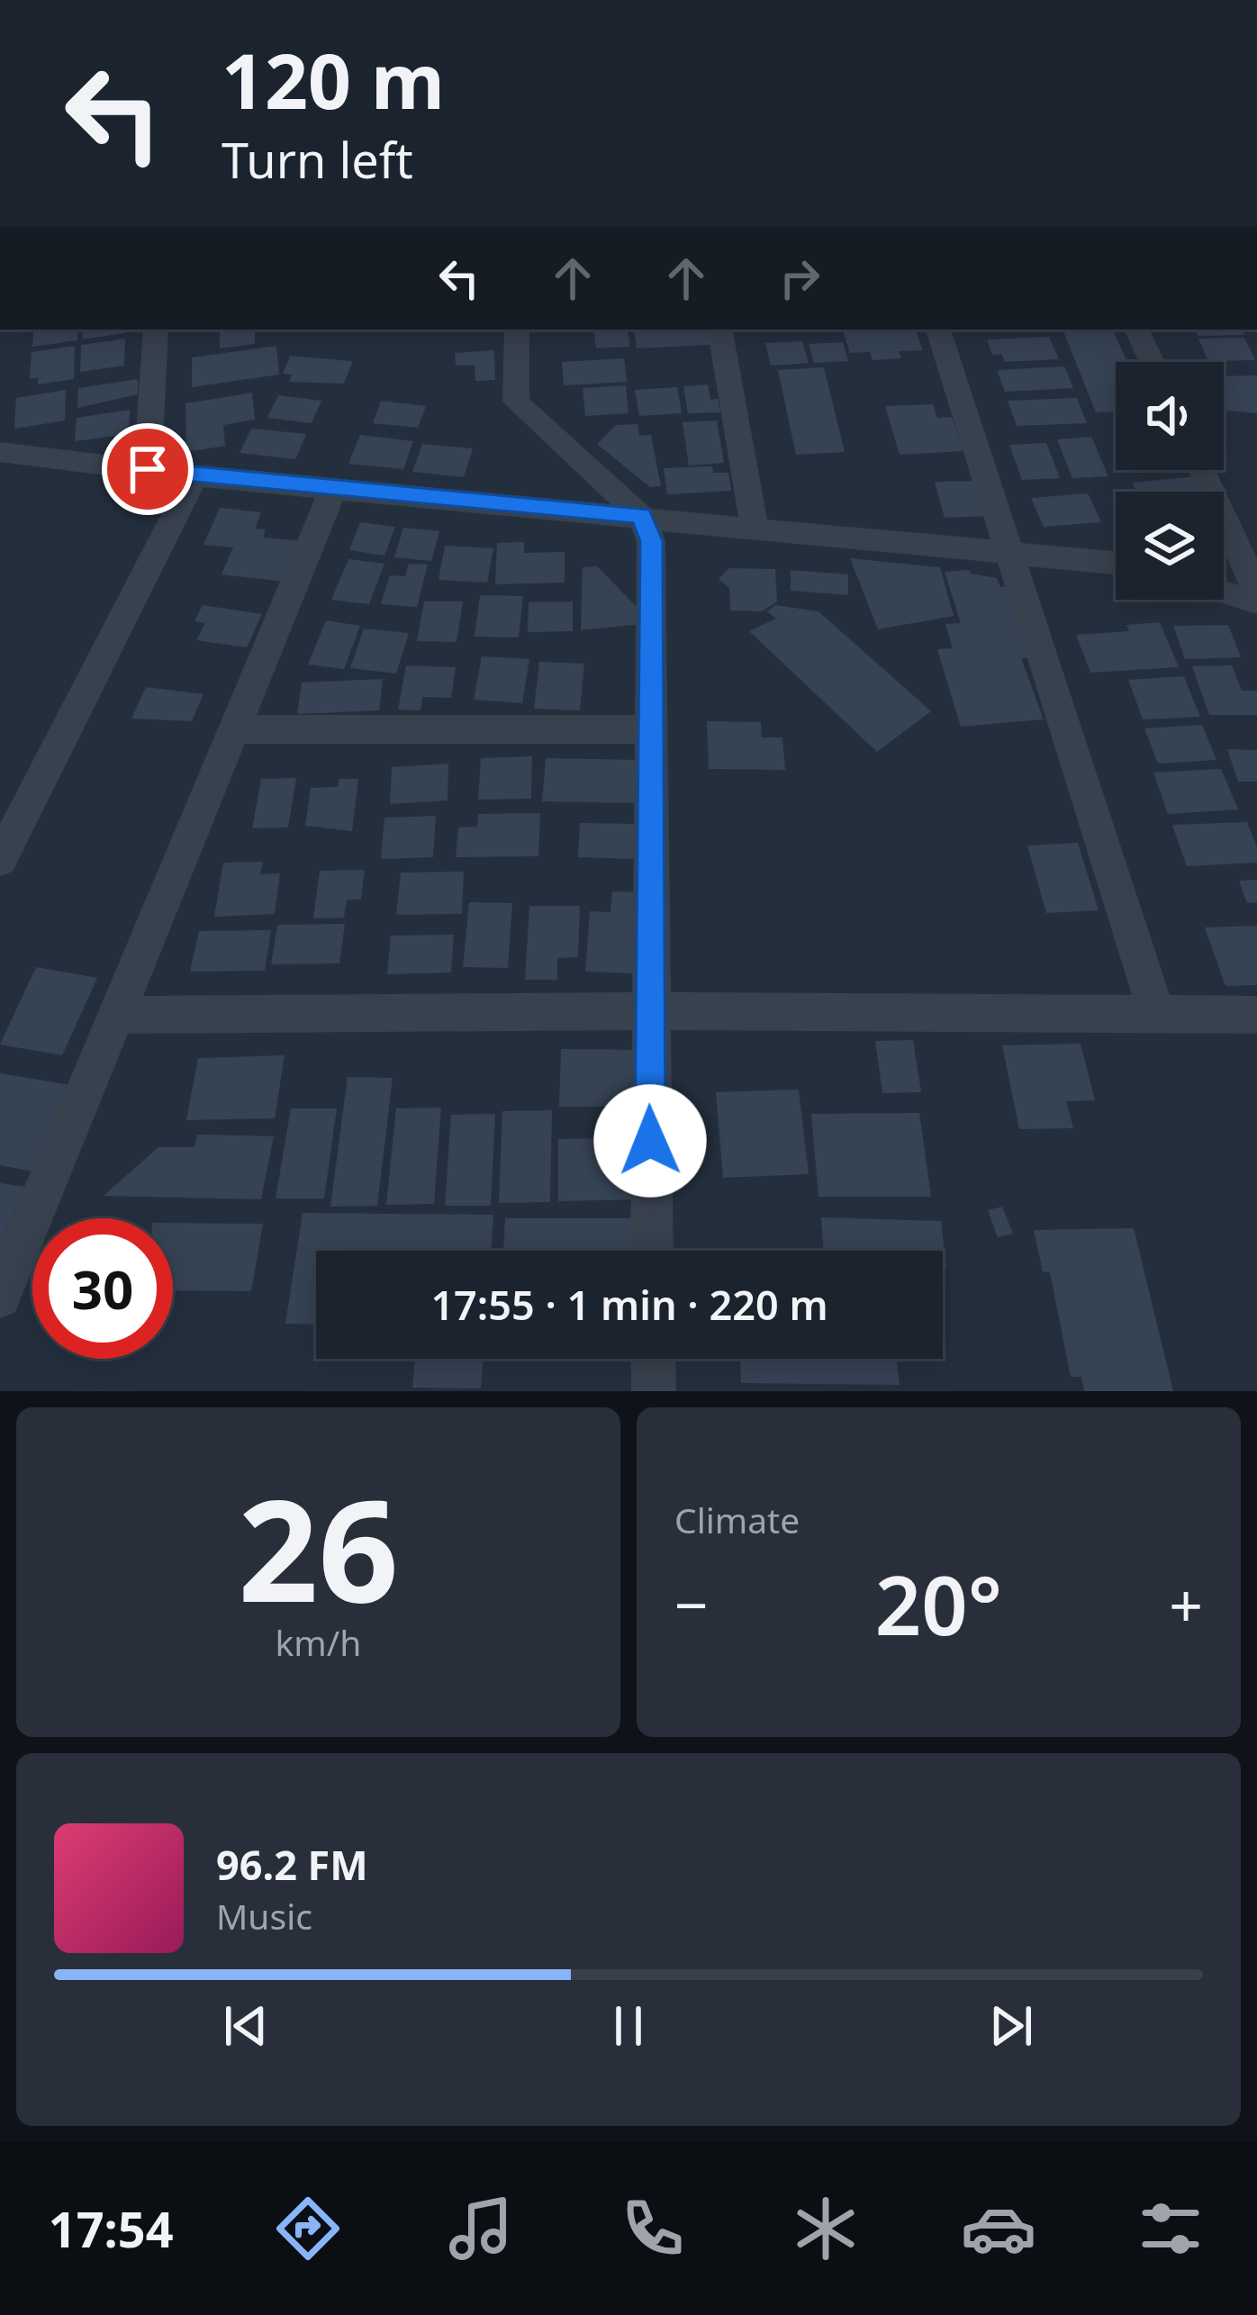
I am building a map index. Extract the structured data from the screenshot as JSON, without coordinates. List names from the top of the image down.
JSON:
{
  "page": {
    "turn": ["120 m", "Turn left"],
    "limit": "30",
    "trip": "17:55 · 1 min · 220 m",
    "tile": [
      ["26", "km/h"],
      "Climate"
    ],
    "heat": ["−", "20°", "+"],
    "song": ["96.2 FM", "Music"],
    "tabs": "17:54"
  }
}
